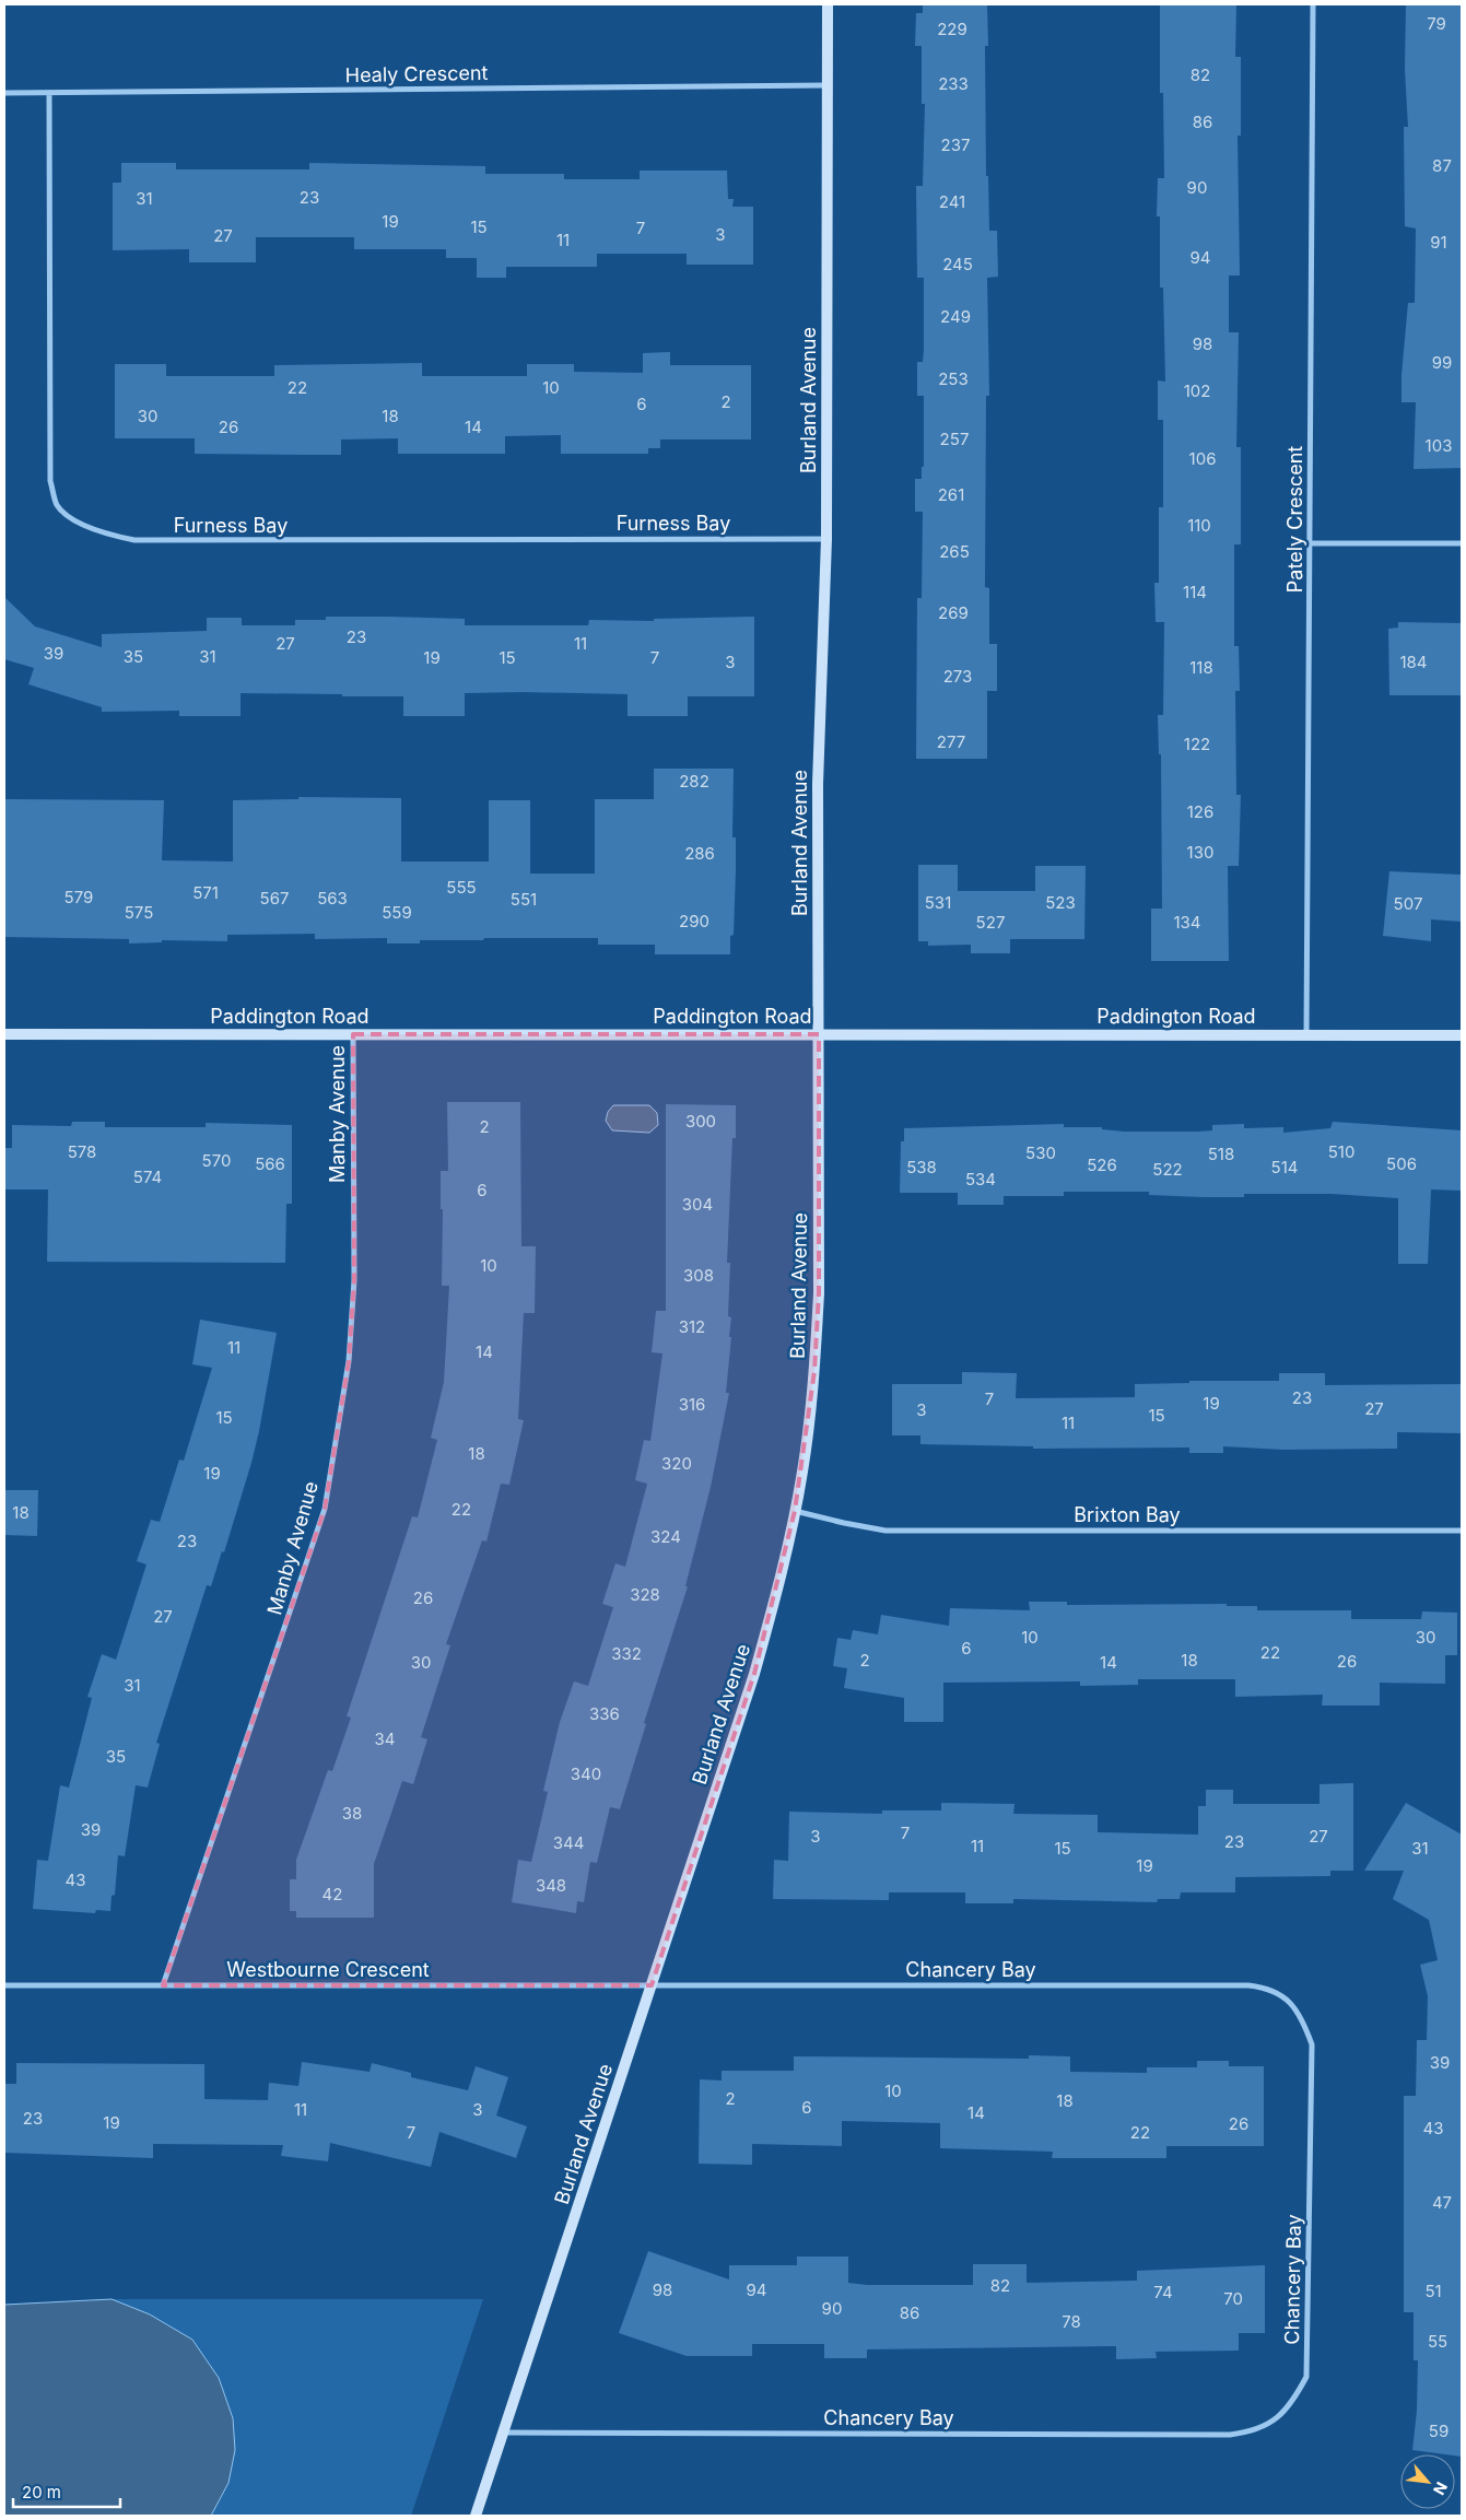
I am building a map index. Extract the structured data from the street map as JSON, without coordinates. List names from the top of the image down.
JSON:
{
  "streets": {
    "street": [
      "Healy Crescent",
      "Burland Avenue",
      "Pately Crescent",
      "Furness Bay",
      "Paddington Road",
      "Manby Avenue",
      "Brixton Bay",
      "Westbourne Crescent",
      "Chancery Bay"
    ]
  },
  "crossings": [
    ["Healy Crescent", "Burland Avenue"],
    ["Healy Crescent", "Furness Bay"],
    ["Burland Avenue", "Furness Bay"],
    ["Burland Avenue", "Paddington Road"],
    ["Burland Avenue", "Brixton Bay"],
    ["Burland Avenue", "Westbourne Crescent"],
    ["Burland Avenue", "Chancery Bay"],
    ["Pately Crescent", "Paddington Road"],
    ["Paddington Road", "Manby Avenue"],
    ["Manby Avenue", "Westbourne Crescent"],
    ["Westbourne Crescent", "Chancery Bay"]
  ],
  "house_numbers": [
    "79",
    "229",
    "82",
    "233",
    "86",
    "237",
    "87",
    "90",
    "23",
    "31",
    "241",
    "19",
    "15",
    "7",
    "3",
    "27",
    "11",
    "91",
    "94",
    "245",
    "249",
    "98",
    "99",
    "253",
    "22",
    "10",
    "102",
    "2",
    "6",
    "30",
    "18",
    "26",
    "14",
    "257",
    "103",
    "106",
    "261",
    "110",
    "265",
    "114",
    "269",
    "23",
    "27",
    "11",
    "39",
    "35",
    "31",
    "19",
    "15",
    "7",
    "3",
    "184",
    "118",
    "273",
    "277",
    "122",
    "282",
    "126",
    "130",
    "286",
    "555",
    "571",
    "579",
    "567",
    "563",
    "551",
    "531",
    "523",
    "507",
    "575",
    "559",
    "290",
    "527",
    "134",
    "300",
    "2",
    "578",
    "510",
    "530",
    "518",
    "570",
    "566",
    "506",
    "526",
    "538",
    "514",
    "522",
    "574",
    "534",
    "6",
    "304",
    "10",
    "308",
    "312",
    "11",
    "14",
    "23",
    "7",
    "19",
    "316",
    "27",
    "3",
    "15",
    "15",
    "11",
    "18",
    "320",
    "19",
    "22",
    "18",
    "324",
    "23",
    "328",
    "26",
    "27",
    "10",
    "30",
    "6",
    "22",
    "332",
    "2",
    "18",
    "26",
    "30",
    "14",
    "31",
    "336",
    "34",
    "35",
    "340",
    "38",
    "39",
    "7",
    "3",
    "27",
    "23",
    "344",
    "11",
    "15",
    "31",
    "19",
    "43",
    "348",
    "42",
    "39",
    "10",
    "2",
    "18",
    "6",
    "11",
    "3",
    "14",
    "23",
    "19",
    "26",
    "43",
    "7",
    "22",
    "47",
    "82",
    "98",
    "94",
    "51",
    "74",
    "70",
    "90",
    "86",
    "78",
    "55",
    "59"
  ],
  "scale_bar": "20 m",
  "north": "bottom right"
}
